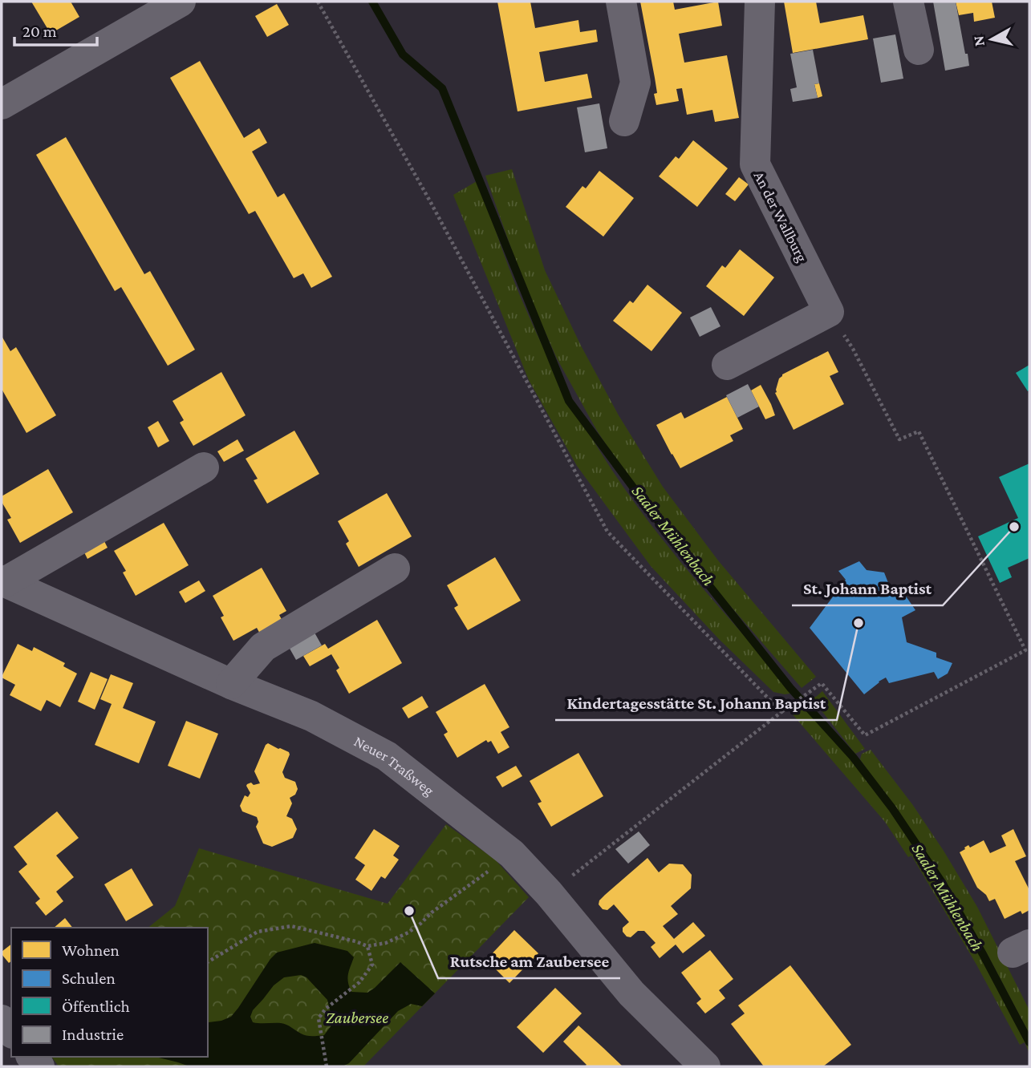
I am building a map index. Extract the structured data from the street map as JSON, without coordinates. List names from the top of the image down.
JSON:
{
  "streets": {
    "street": ["An der Wallburg", "Neuer Traßweg"]
  },
  "water": ["Saaler Mühlenbach", "Zaubersee"],
  "places": ["St. Johann Baptist", "Kindertagesstätte St. Johann Baptist", "Rutsche am Zaubersee"],
  "legend": [
    "Wohnen",
    "Schulen",
    "Öffentlich",
    "Industrie"
  ],
  "scale_bar": "20 m",
  "north": "left"
}
